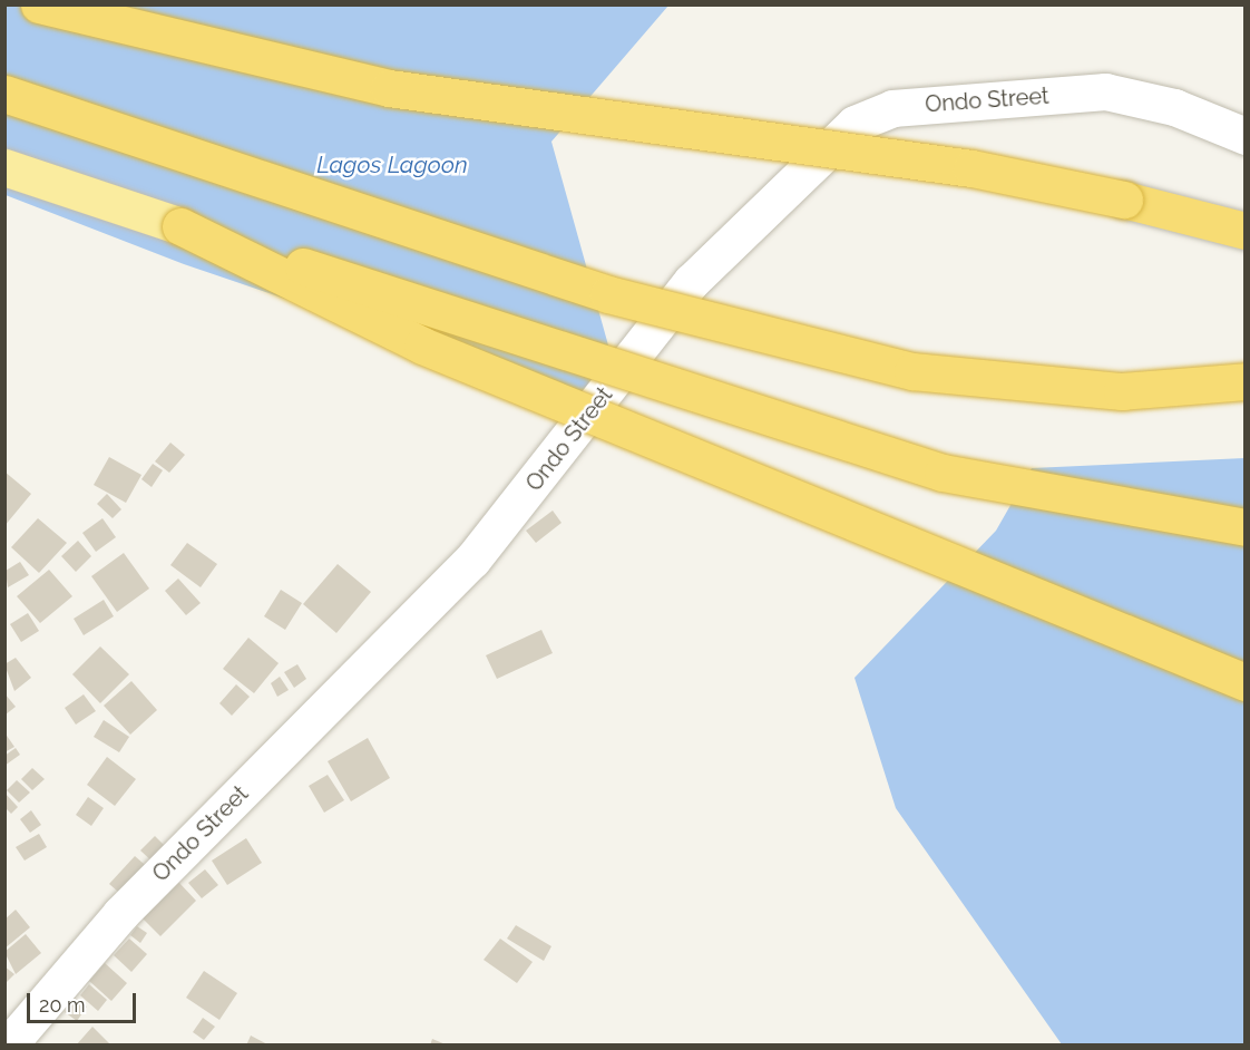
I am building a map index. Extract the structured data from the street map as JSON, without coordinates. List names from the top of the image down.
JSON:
{
  "streets": {
    "street": ["Ondo Street"]
  },
  "water": ["Lagos Lagoon"],
  "scale_bar": "20 m"
}
